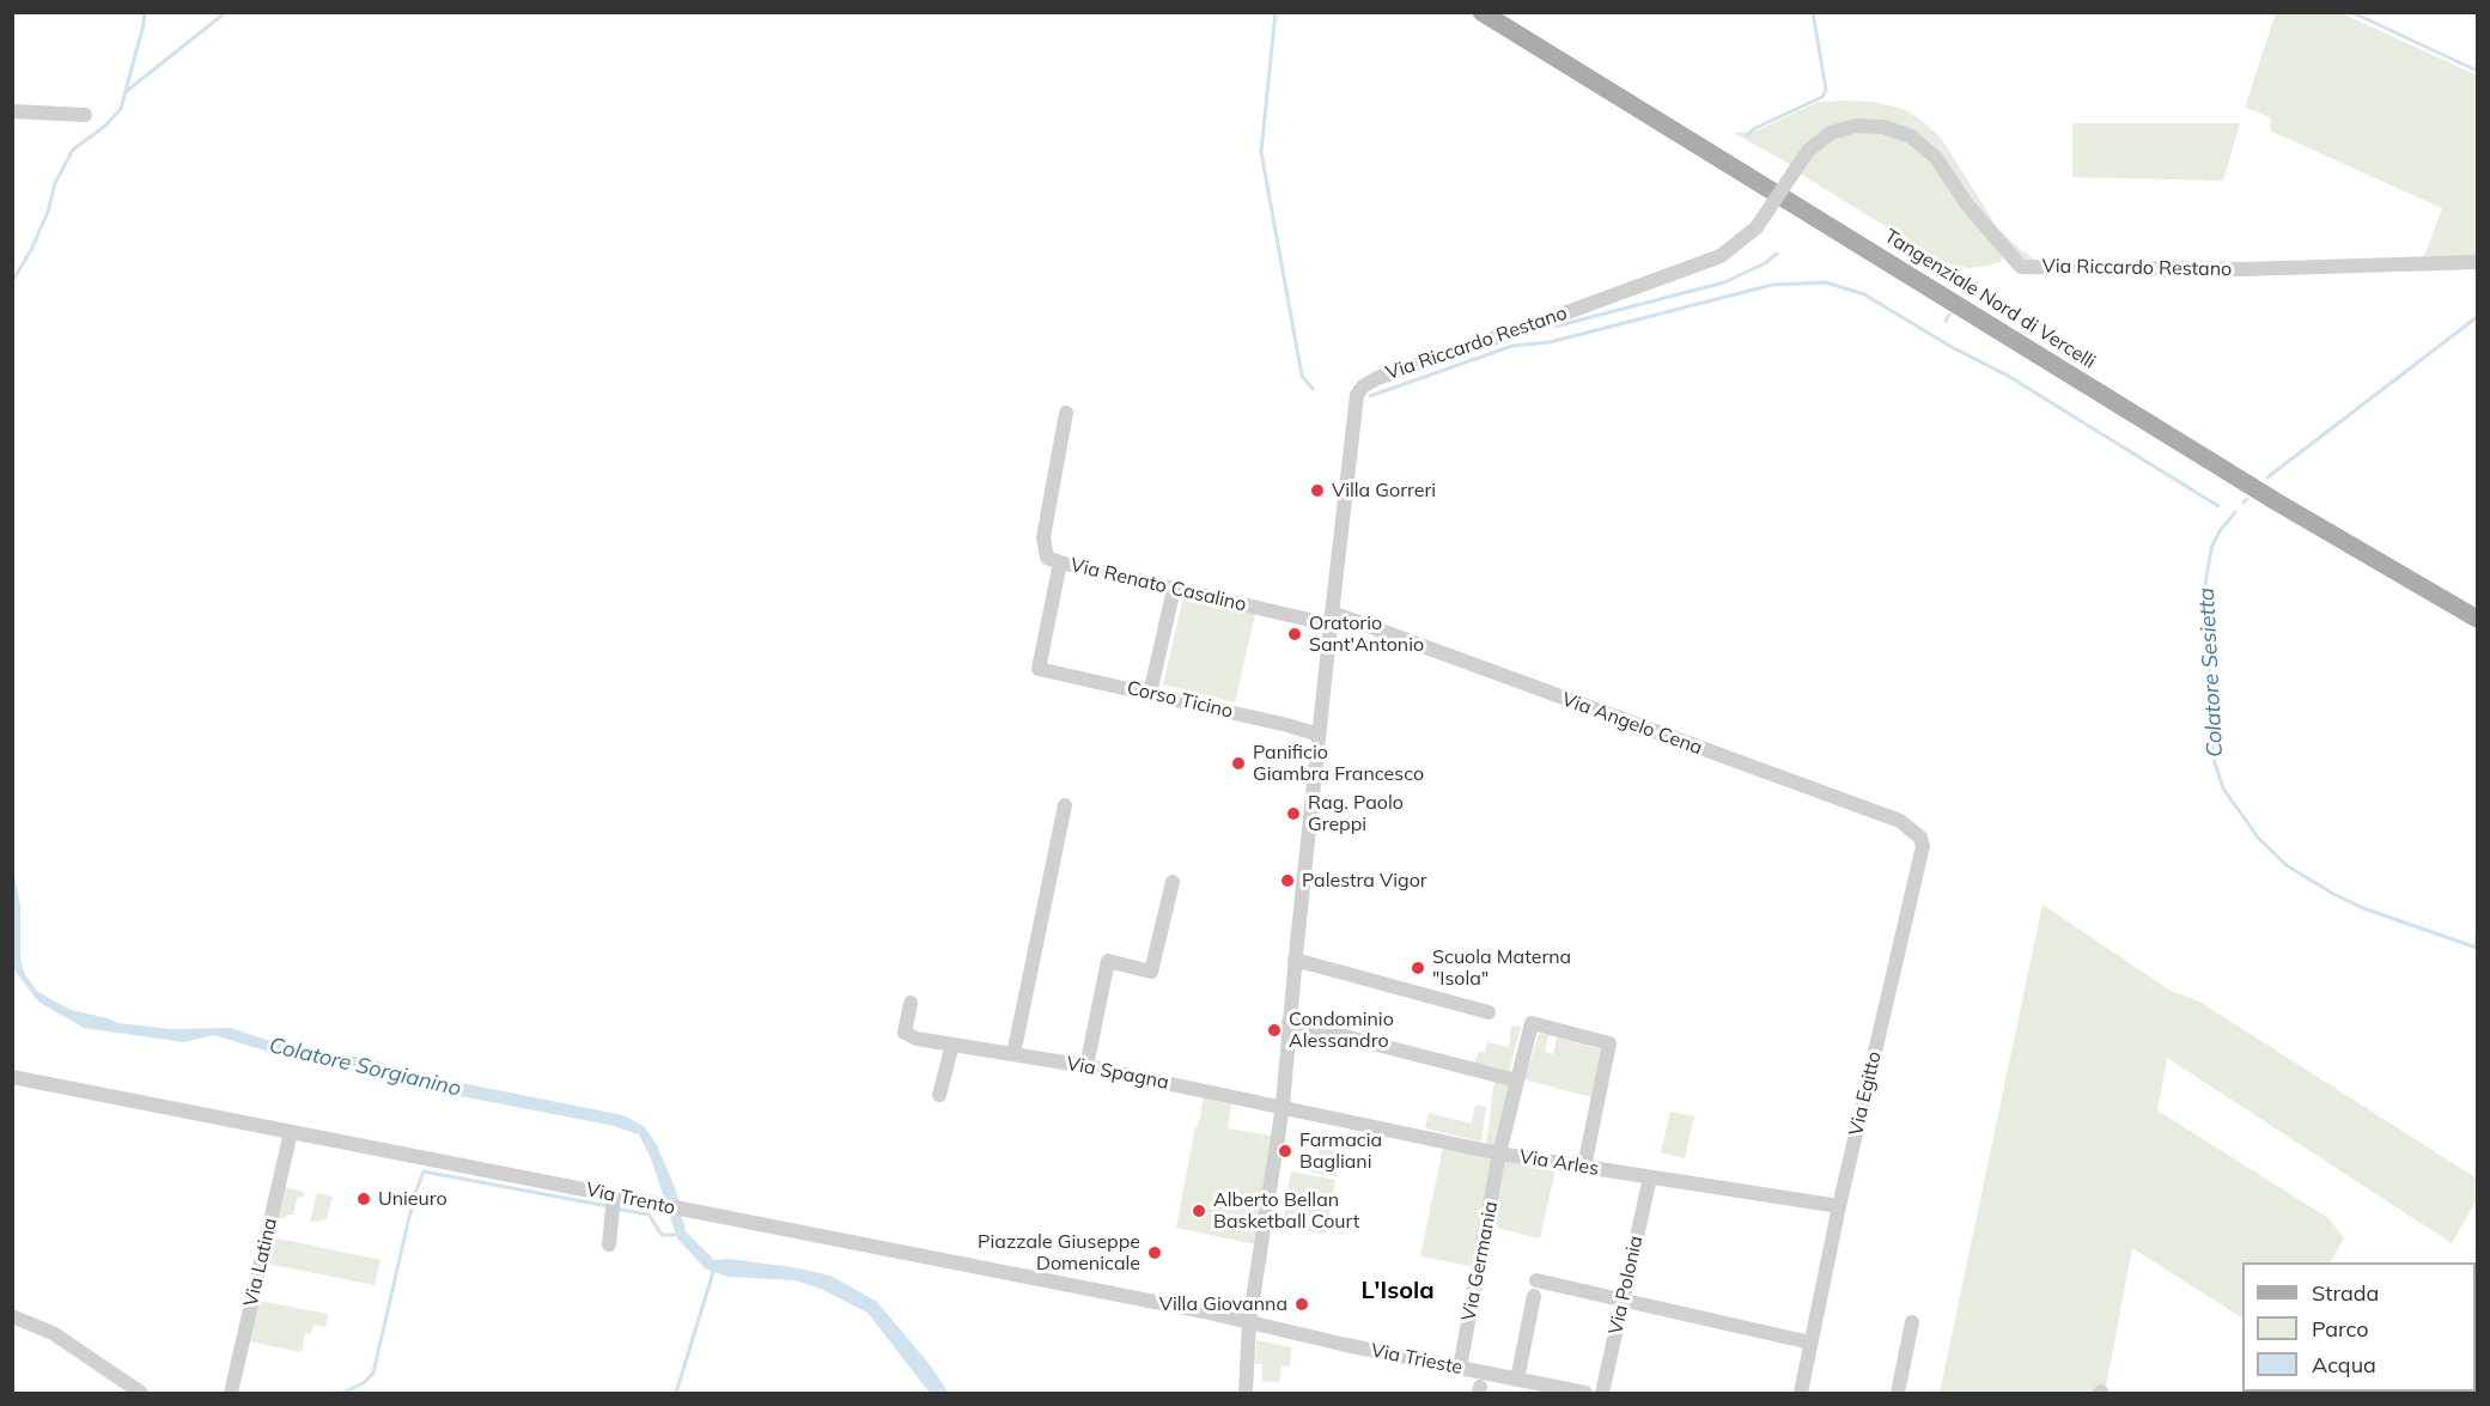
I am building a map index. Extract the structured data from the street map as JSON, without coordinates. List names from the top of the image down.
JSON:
{
  "streets": {
    "main road": ["Tangenziale Nord di Vercelli"],
    "street": [
      "Via Riccardo Restano",
      "Via Renato Casalino",
      "Corso Ticino",
      "Via Angelo Cena",
      "Via Spagna",
      "Via Egitto",
      "Via Arles",
      "Via Trento",
      "Via Germania",
      "Via Latina",
      "Via Polonia",
      "Via Trieste"
    ]
  },
  "crossings": [
    ["Via Riccardo Restano", "Via Renato Casalino"],
    ["Via Riccardo Restano", "Corso Ticino"],
    ["Via Riccardo Restano", "Via Angelo Cena"],
    ["Via Riccardo Restano", "Via Spagna"],
    ["Via Riccardo Restano", "Via Arles"],
    ["Via Riccardo Restano", "Via Trento"],
    ["Via Riccardo Restano", "Via Trieste"],
    ["Via Renato Casalino", "Corso Ticino"],
    ["Via Renato Casalino", "Via Angelo Cena"],
    ["Via Angelo Cena", "Via Egitto"],
    ["Via Spagna", "Via Arles"],
    ["Via Egitto", "Via Arles"],
    ["Via Arles", "Via Germania"],
    ["Via Arles", "Via Polonia"],
    ["Via Trento", "Via Latina"],
    ["Via Trento", "Via Trieste"],
    ["Via Germania", "Via Trieste"]
  ],
  "districts": ["L'Isola"],
  "water": ["Colatore Sesietta", "Colatore Sorgianino"],
  "places": [
    "Villa Gorreri",
    "Oratorio Sant'Antonio",
    "Panificio Giambra Francesco",
    "Rag. Paolo Greppi",
    "Palestra Vigor",
    "Scuola Materna \"Isola\"",
    "Condominio Alessandro",
    "Farmacia Bagliani",
    "Unieuro",
    "Alberto Bellan Basketball Court",
    "Piazzale Giuseppe Domenicale",
    "Villa Giovanna"
  ],
  "legend": ["Strada", "Parco", "Acqua"]
}
